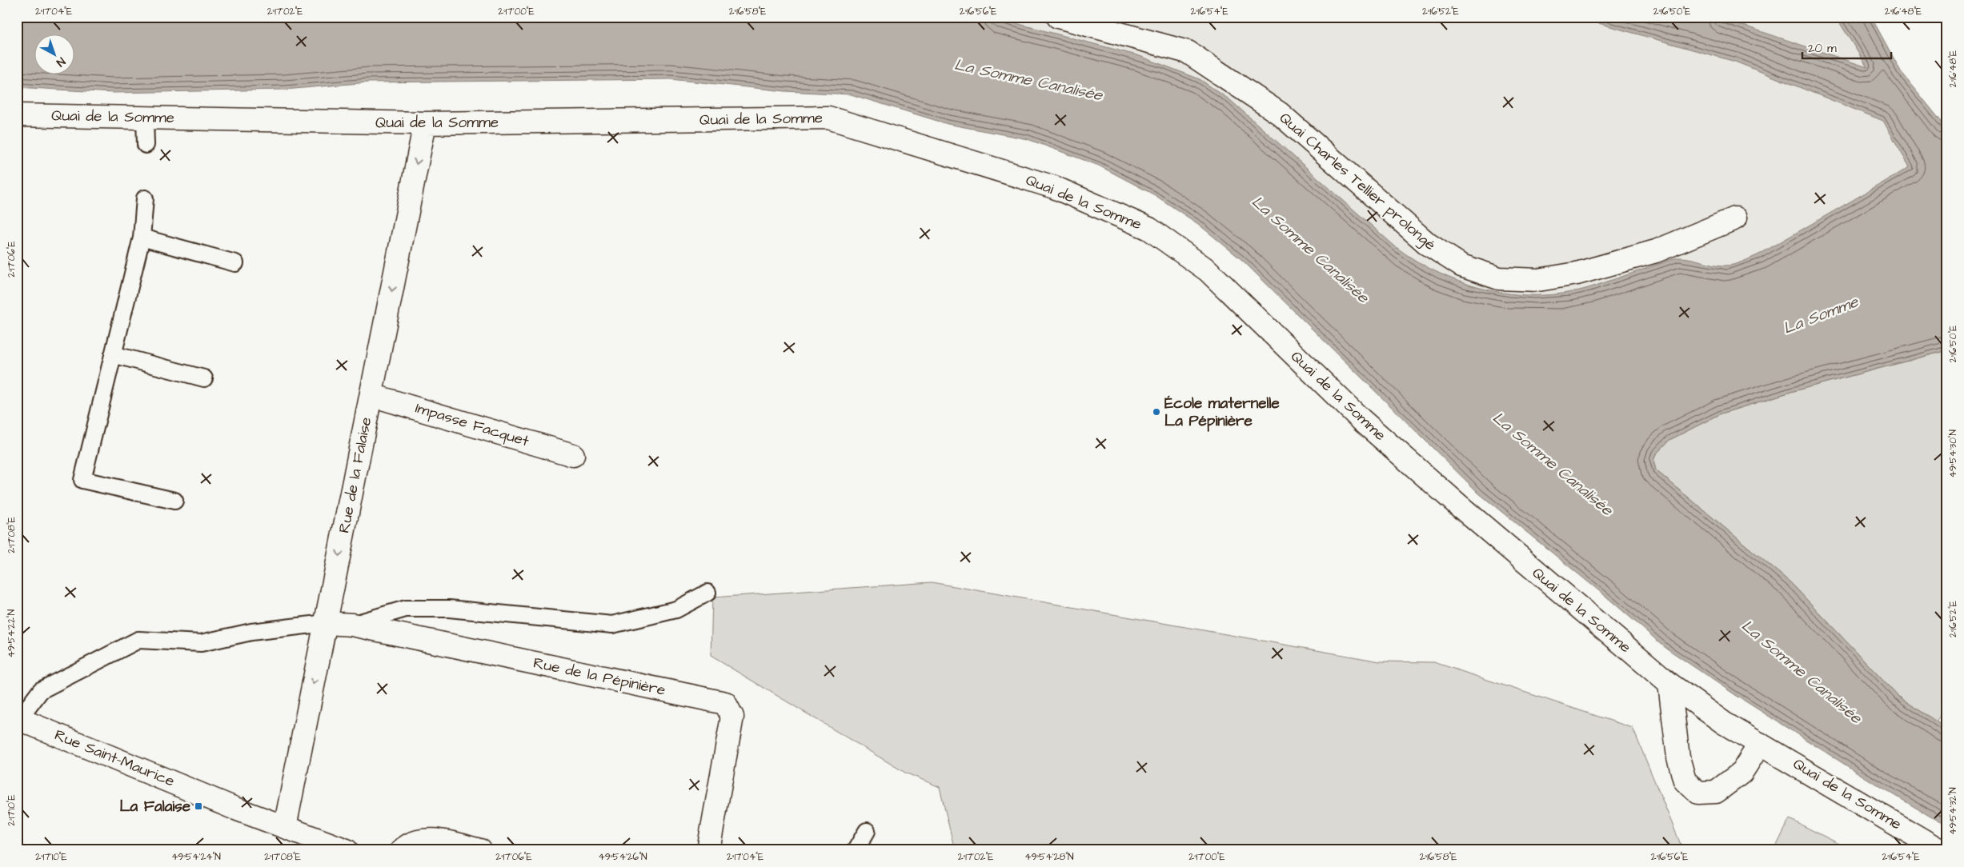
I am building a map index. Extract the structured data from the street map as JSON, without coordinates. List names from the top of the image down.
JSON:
{
  "streets": {
    "street": [
      "Quai de la Somme",
      "Quai Charles Tellier prolongé",
      "Impasse Facquet",
      "Rue de la Falaise",
      "Rue de la Pépinière",
      "Rue Saint-Maurice"
    ]
  },
  "crossings": [
    ["Quai de la Somme", "Rue de la Falaise"],
    ["Impasse Facquet", "Rue de la Falaise"],
    ["Rue de la Falaise", "Rue de la Pépinière"],
    ["Rue de la Falaise", "Rue Saint-Maurice"]
  ],
  "one_way": ["Rue de la Falaise"],
  "water": ["La Somme Canalisée", "La Somme"],
  "places": {
    "other": ["École maternelle La Pépinière"],
    "transit": ["La Falaise"]
  },
  "scale_bar": "20 m",
  "north": "bottom right",
  "coordinates": [
    "2°17'04\"E",
    "2°17'02\"E",
    "2°17'00\"E",
    "2°16'58\"E",
    "2°16'56\"E",
    "2°16'54\"E",
    "2°16'52\"E",
    "2°16'50\"E",
    "2°16'48\"E",
    "2°17'06\"E",
    "49°54'30\"N",
    "2°17'08\"E",
    "49°54'22\"N",
    "2°17'10\"E",
    "49°54'32\"N",
    "49°54'24\"N",
    "49°54'26\"N",
    "49°54'28\"N"
  ]
}
